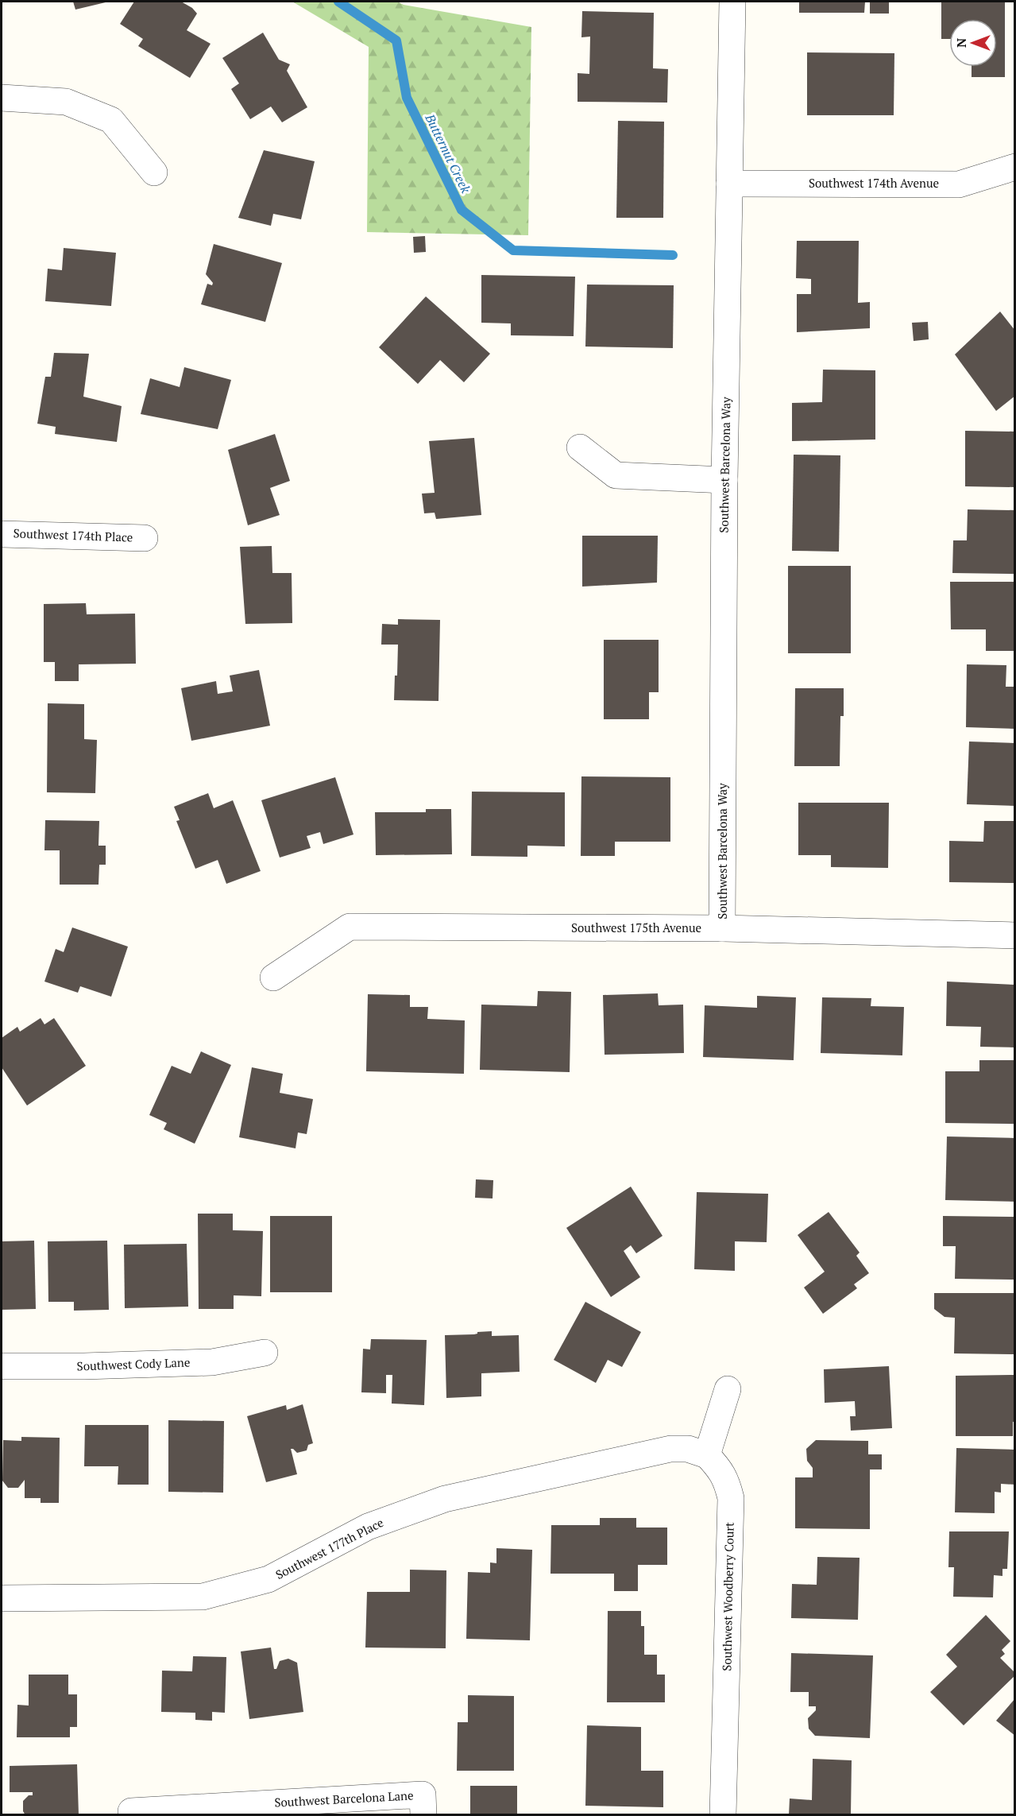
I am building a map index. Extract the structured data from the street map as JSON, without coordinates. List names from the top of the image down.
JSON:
{
  "streets": {
    "street": [
      "Southwest 174th Avenue",
      "Southwest Barcelona Way",
      "Southwest 174th Place",
      "Southwest 175th Avenue",
      "Southwest Cody Lane",
      "Southwest 177th Place",
      "Southwest Woodberry Court",
      "Southwest Barcelona Lane"
    ]
  },
  "crossings": [
    ["Southwest 174th Avenue", "Southwest Barcelona Way"],
    ["Southwest Barcelona Way", "Southwest 175th Avenue"],
    ["Southwest 177th Place", "Southwest Woodberry Court"]
  ],
  "water": ["Butternut Creek"],
  "north": "left"
}
